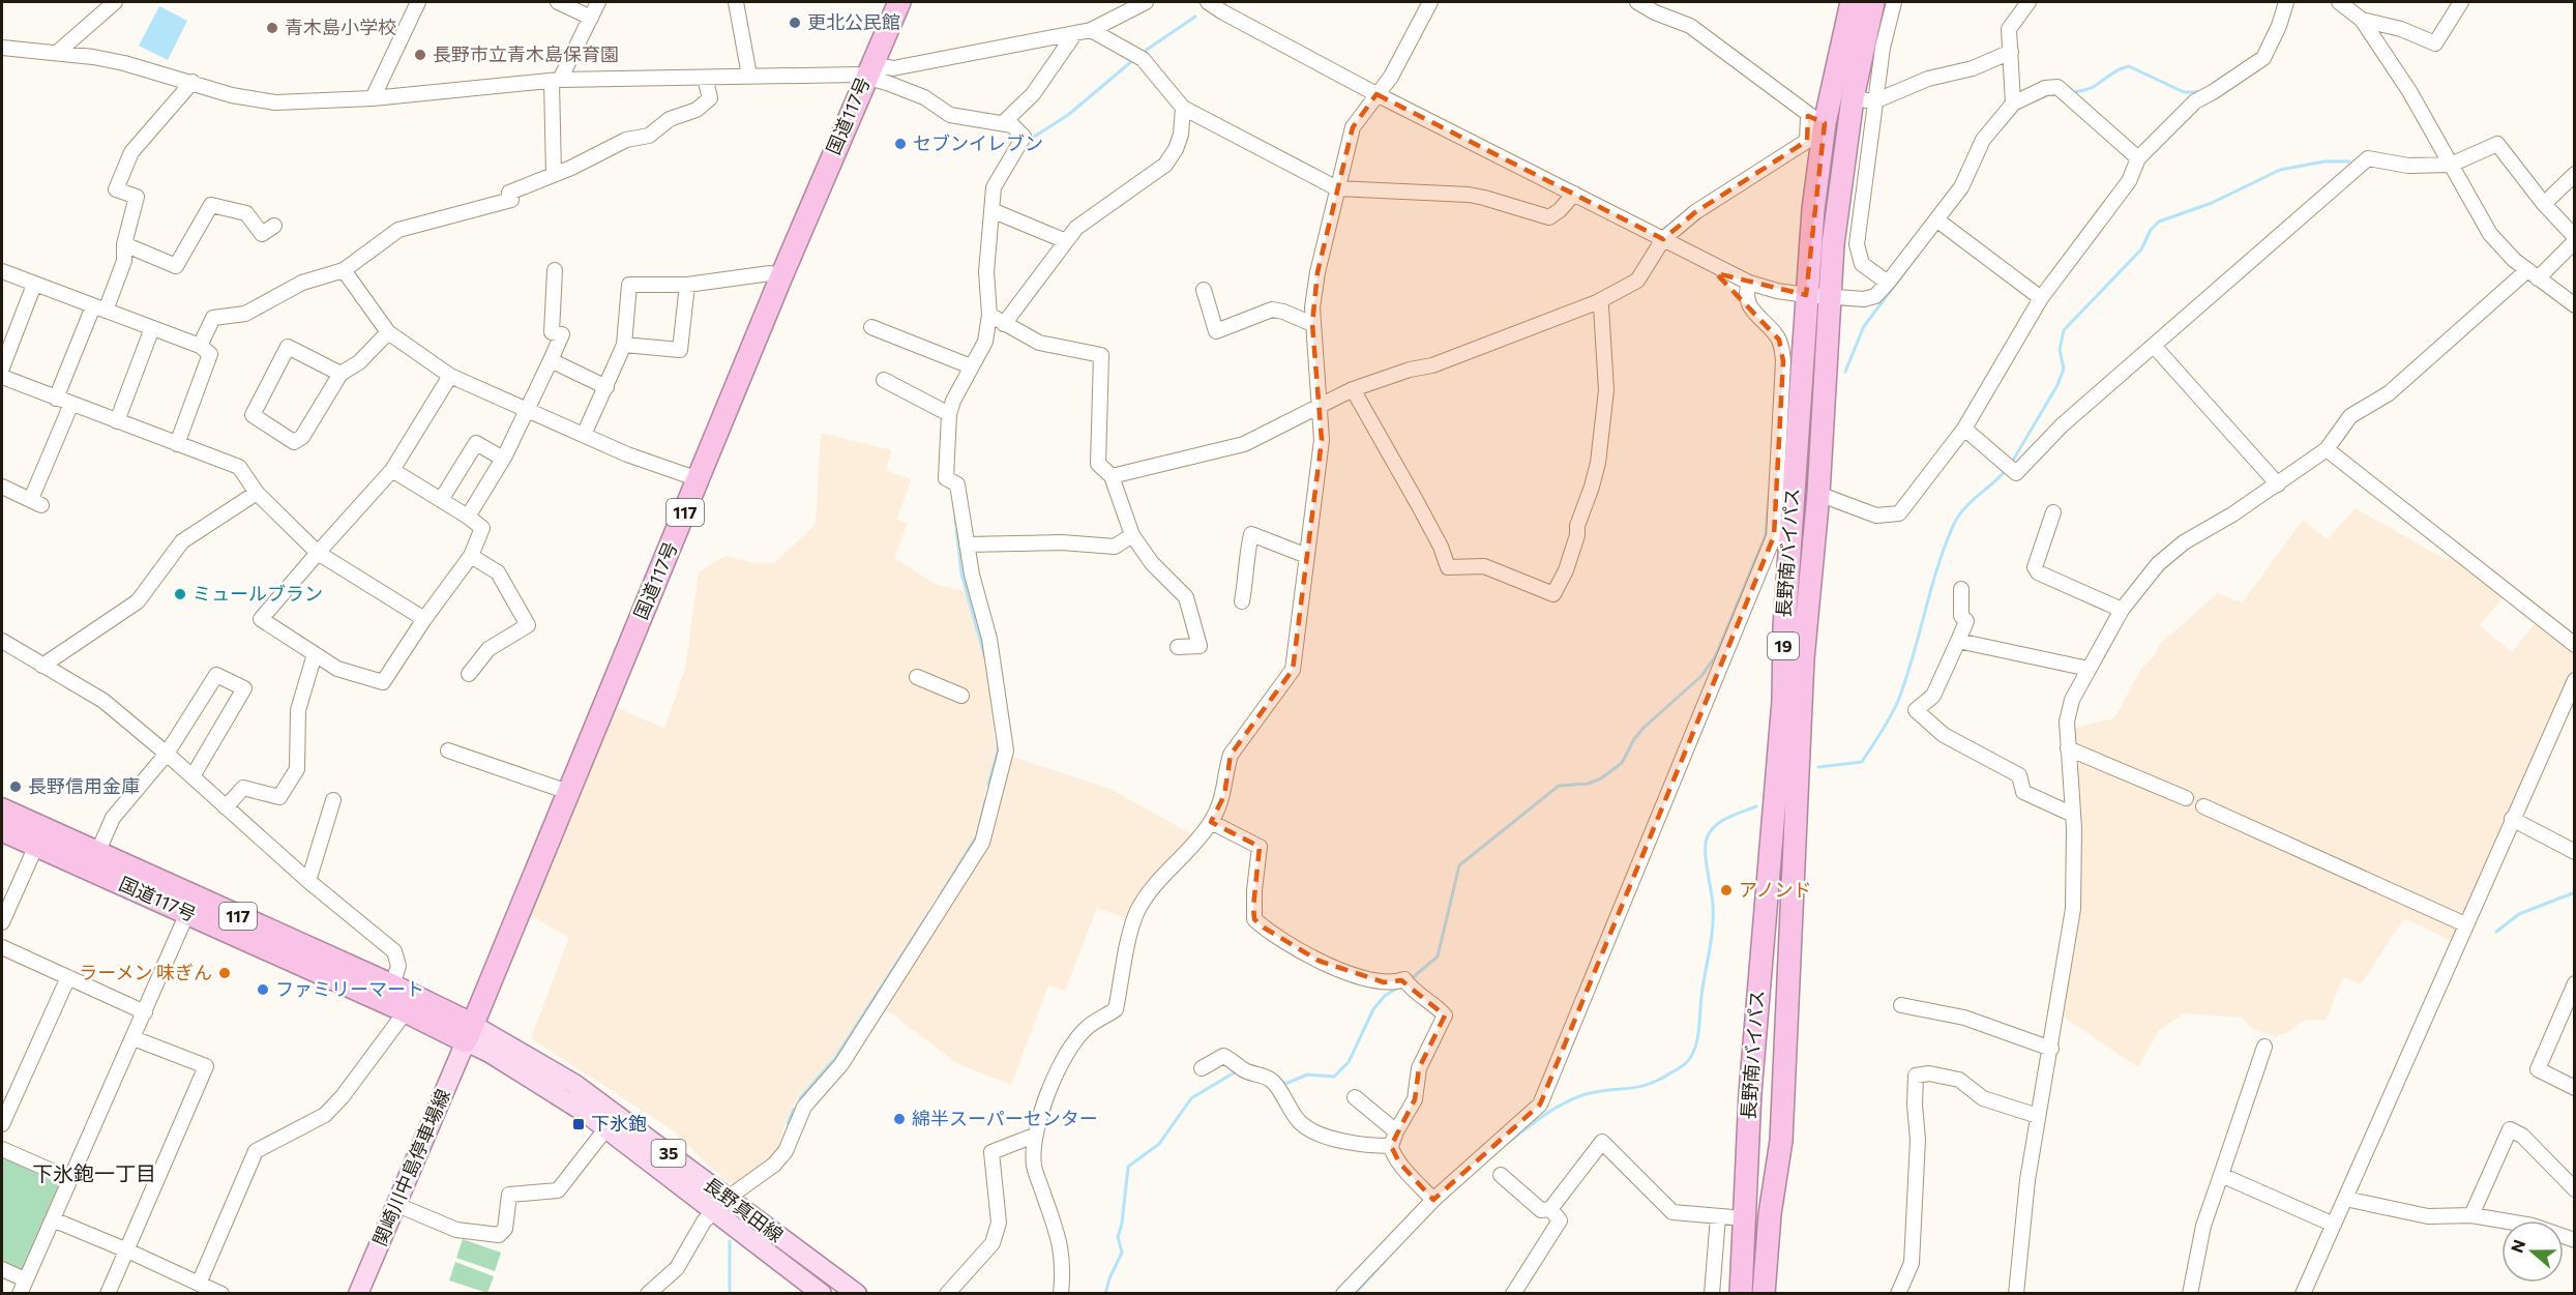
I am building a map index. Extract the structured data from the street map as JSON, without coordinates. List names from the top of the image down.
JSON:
{
  "streets": {
    "highway": [
      "国道117号",
      "117",
      "長野南バイパス",
      "19"
    ],
    "main road": ["35", "関崎川中島停車場線", "長野真田線"]
  },
  "crossings": [
    ["国道117号", "関崎川中島停車場線"],
    ["国道117号", "長野真田線"],
    ["関崎川中島停車場線", "長野真田線"]
  ],
  "districts": ["下氷鉋一丁目"],
  "places": {
    "other": [
      "更北公民館",
      "青木島小学校",
      "長野市立青木島保育園",
      "セブンイレブン",
      "ミュールブラン",
      "長野信用金庫",
      "アノンド",
      "ラーメン 味ぎん",
      "ファミリーマート",
      "綿半スーパーセンター"
    ],
    "transit": ["下氷鉋"]
  },
  "north": "left"
}
